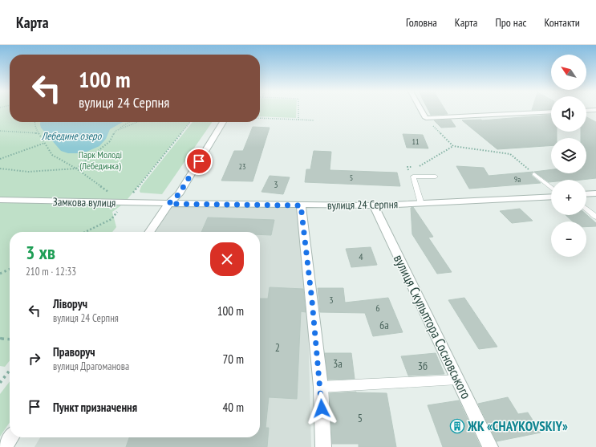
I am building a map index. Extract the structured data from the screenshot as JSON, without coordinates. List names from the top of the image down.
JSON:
{
  "streets": {
    "street": ["Замкова вулиця", "вулиця 24 Серпня", "вулиця Скульптора Сосновського"]
  },
  "crossings": [
    ["Замкова вулиця", "вулиця 24 Серпня"],
    ["вулиця 24 Серпня", "вулиця Скульптора Сосновського"]
  ],
  "water": ["Лебедине озеро"],
  "parks": ["Парк Молоді (Лебединка)"],
  "places": {
    "building": ["ЖК «CHAYKOVSKIY»"]
  },
  "house_numbers": [
    "11",
    "23",
    "5",
    "9а",
    "3",
    "4",
    "3",
    "6",
    "6а",
    "2",
    "3а",
    "3б",
    "5"
  ],
  "north": "top left",
  "page": {
    "header": "Карта",
    "nav": [
      "Головна",
      "Карта",
      "Про нас",
      "Контакти"
    ],
    "map_buttons": ["+", "−"],
    "turn": ["100 m", "вулиця 24 Серпня"],
    "heading": ["3 хв", "210 m · 12:33"],
    "list": [
      {
        "name": "Ліворуч",
        "note": "вулиця 24 Серпня",
        "value": "100 m"
      },
      {
        "name": "Праворуч",
        "note": "вулиця Драгоманова",
        "value": "70 m"
      },
      {
        "name": "Пункт призначення",
        "value": "40 m"
      }
    ]
  }
}
